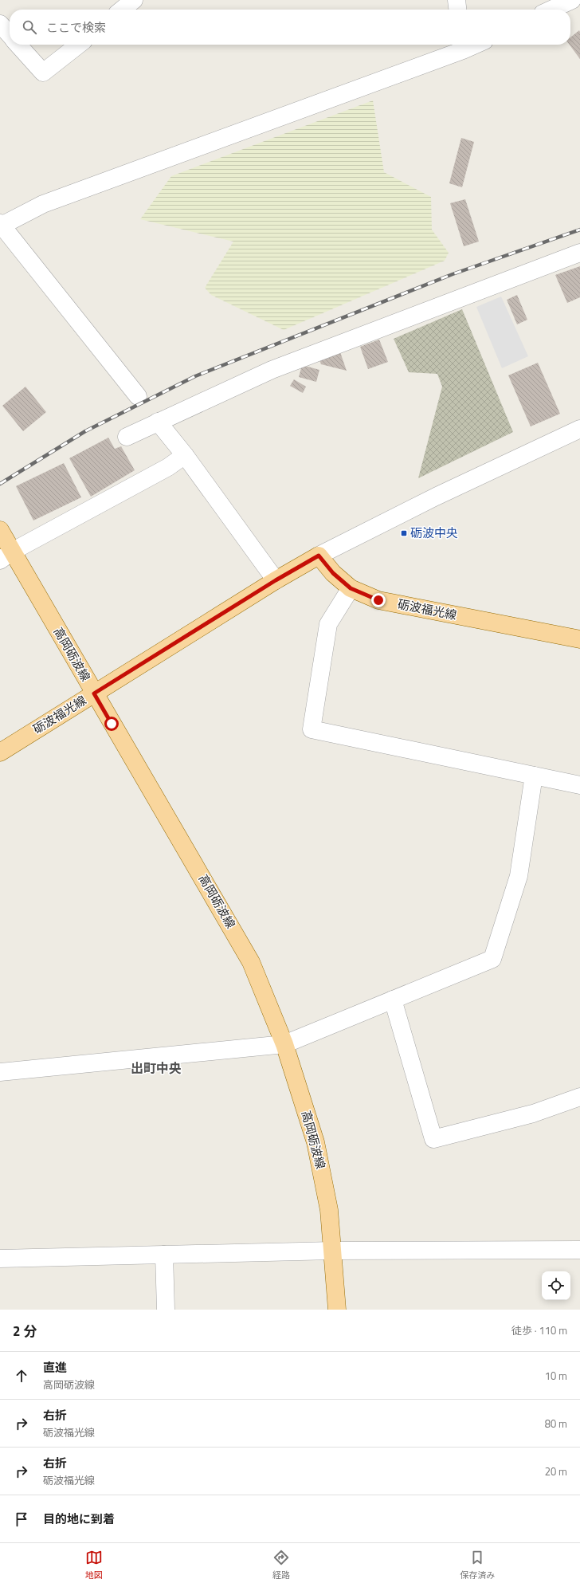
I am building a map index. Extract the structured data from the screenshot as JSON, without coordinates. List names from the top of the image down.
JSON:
{
  "streets": {
    "main road": ["砺波福光線", "高岡砺波線"]
  },
  "crossings": [
    ["砺波福光線", "高岡砺波線"]
  ],
  "districts": ["出町中央"],
  "places": {
    "transit": ["砺波中央"]
  },
  "page": {
    "search": "ここで検索",
    "heading": ["2 分", "徒歩 · 110 m"],
    "list": [
      ["直進", "高岡砺波線", "10 m"],
      ["右折", "砺波福光線", "80 m"],
      ["右折", "砺波福光線", "20 m"],
      "目的地に到着"
    ],
    "nav": ["地図", "経路", "保存済み"]
  }
}
